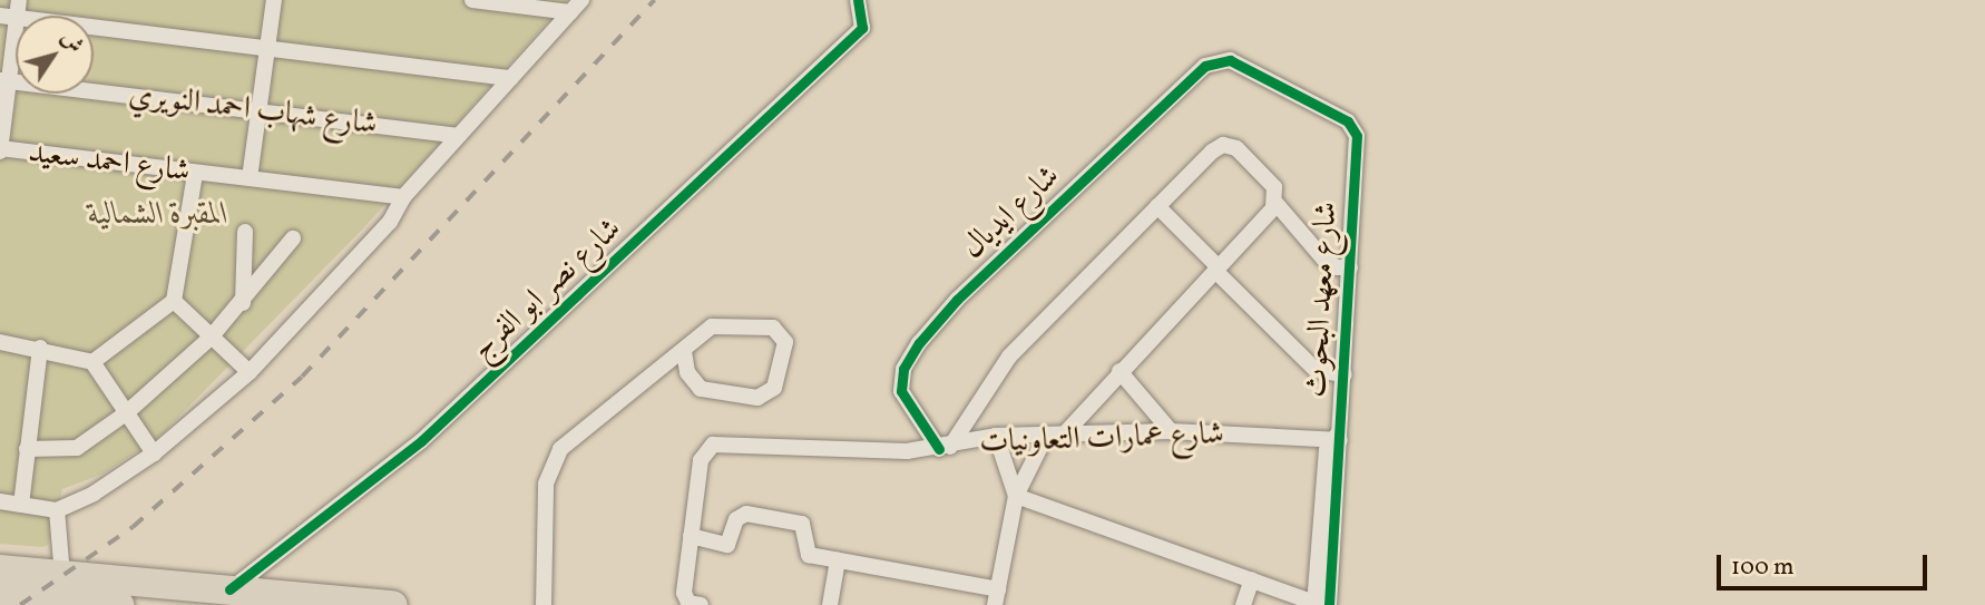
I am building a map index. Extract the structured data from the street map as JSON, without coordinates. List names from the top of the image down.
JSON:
{
  "streets": {
    "street": [
      "شارع شهاب احمد النويري",
      "شارع احمد سعيد",
      "شارع ايديال",
      "شارع نصر ابو الفرج",
      "شارع معهد البحوث",
      "شارع عمارات التعاونيات"
    ]
  },
  "crossings": [
    ["شارع ايديال", "شارع معهد البحوث"],
    ["شارع ايديال", "شارع عمارات التعاونيات"],
    ["شارع معهد البحوث", "شارع عمارات التعاونيات"]
  ],
  "parks": ["المقبرة الشمالية"],
  "scale_bar": "100 m",
  "north": "top right"
}
